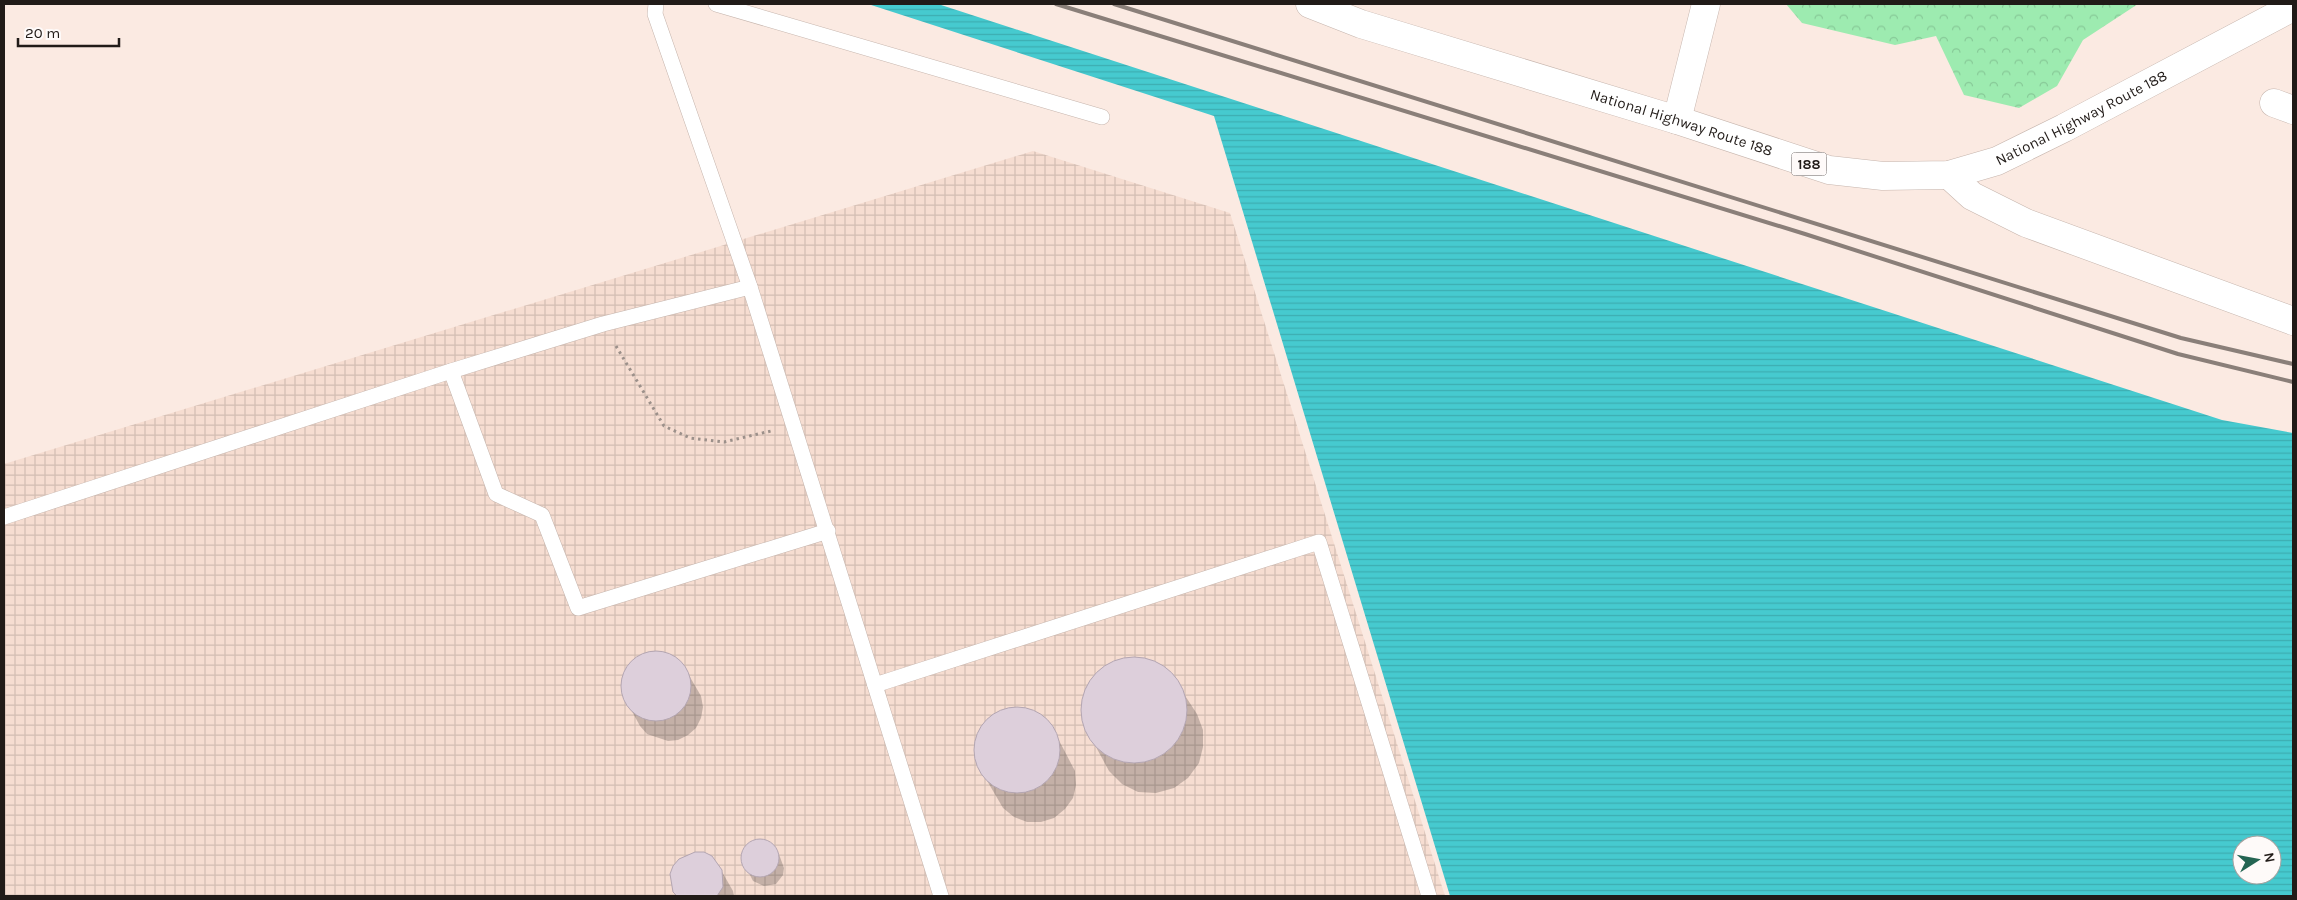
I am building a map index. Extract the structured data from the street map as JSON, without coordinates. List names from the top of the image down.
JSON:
{
  "streets": {
    "main road": ["National Highway Route 188", "188"]
  },
  "scale_bar": "20 m",
  "north": "right"
}
